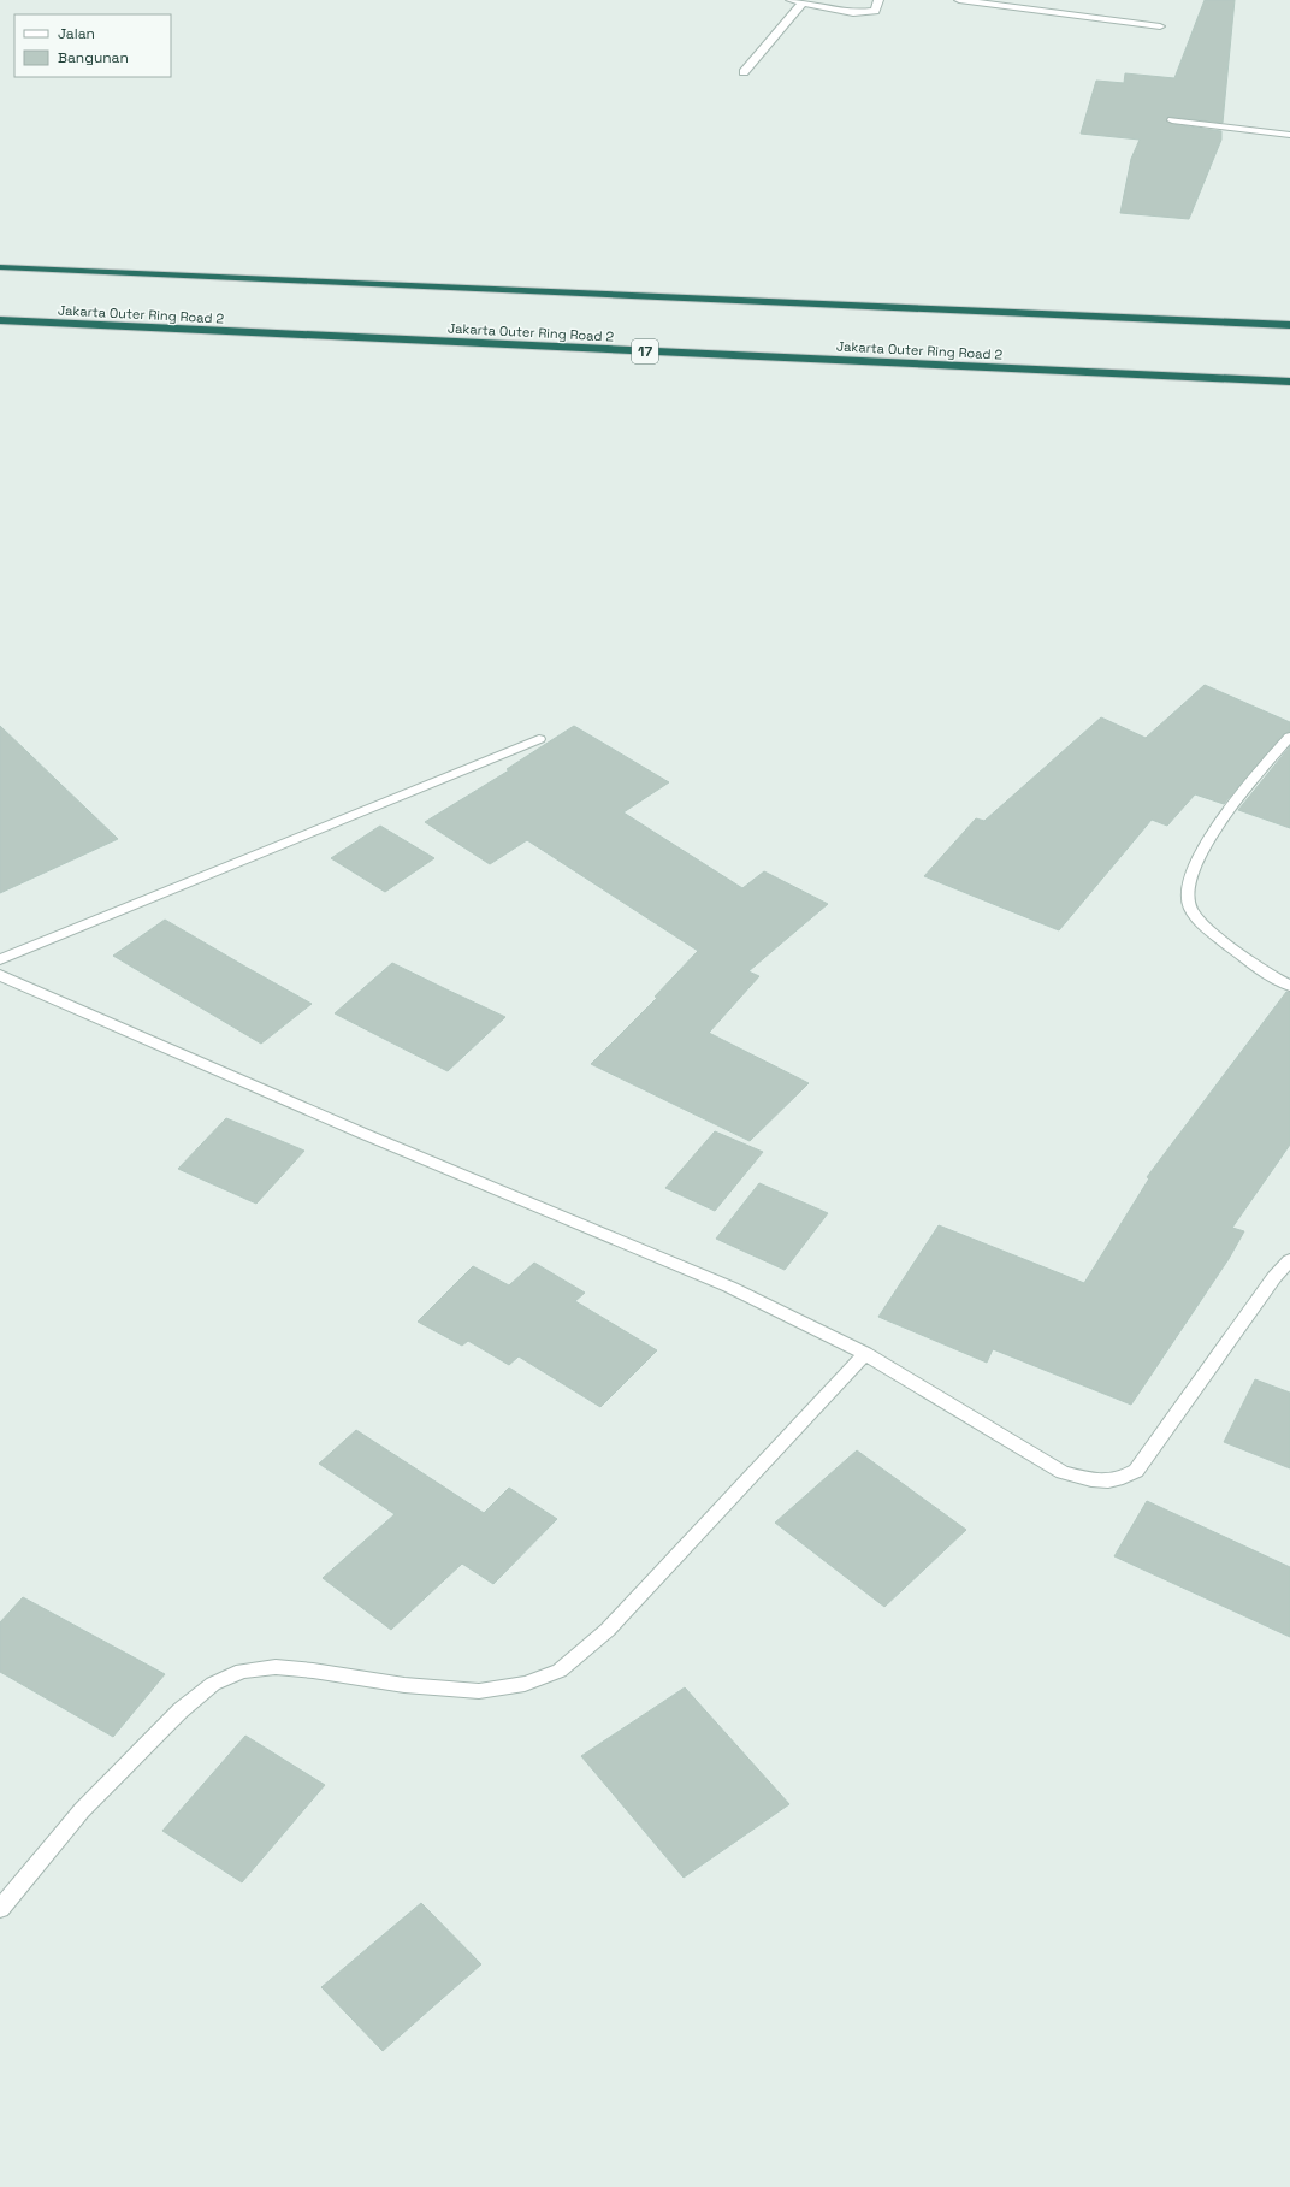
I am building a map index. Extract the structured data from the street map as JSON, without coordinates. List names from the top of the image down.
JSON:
{
  "streets": {
    "highway": ["Jakarta Outer Ring Road 2", "17"]
  },
  "legend": ["Jalan", "Bangunan"]
}
